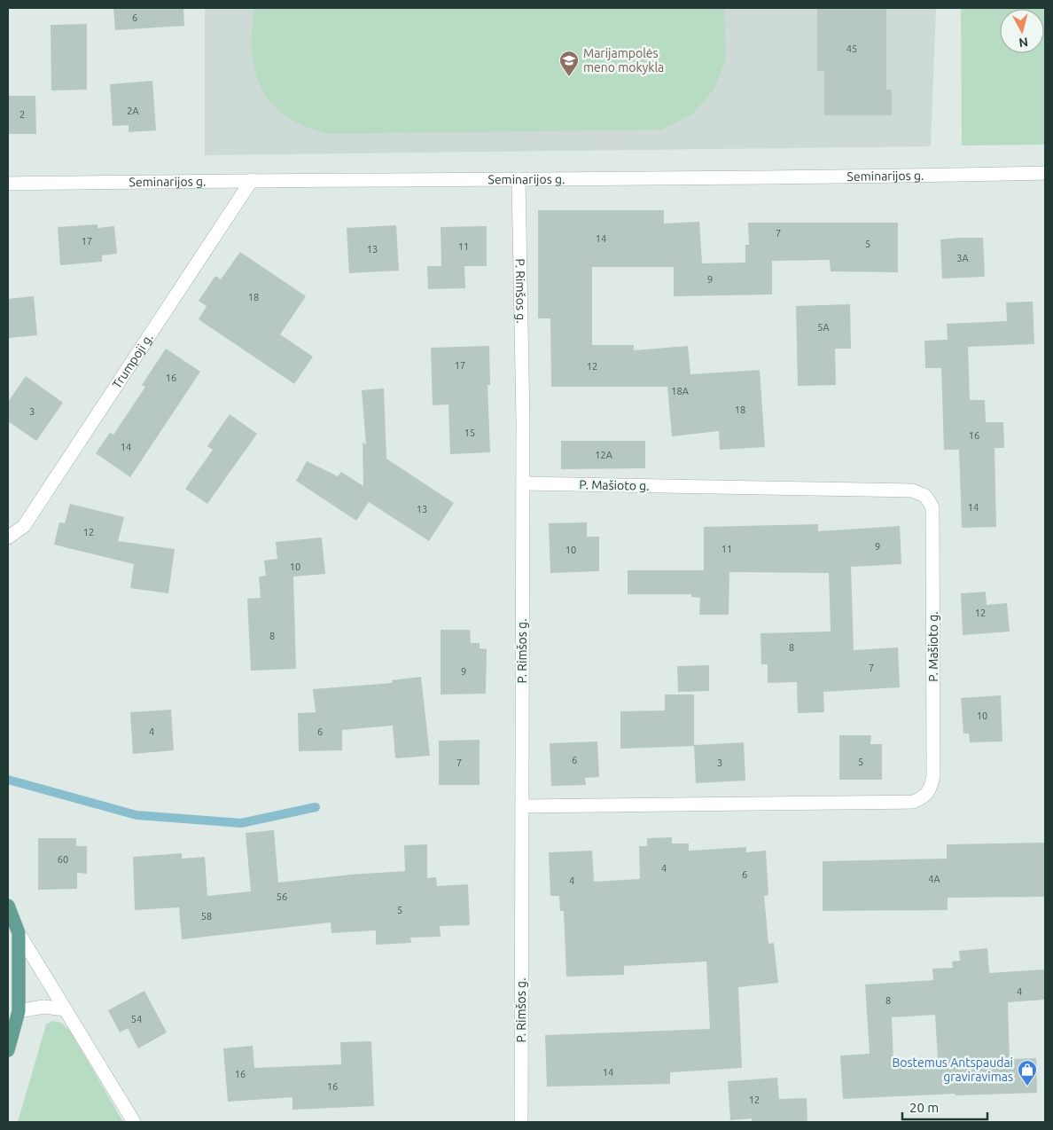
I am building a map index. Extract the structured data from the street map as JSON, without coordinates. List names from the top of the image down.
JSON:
{
  "streets": {
    "street": [
      "Seminarijos g.",
      "P. Rimšos g.",
      "Trumpoji g.",
      "P. Mašioto g."
    ]
  },
  "crossings": [
    ["Seminarijos g.", "P. Rimšos g."],
    ["Seminarijos g.", "Trumpoji g."],
    ["P. Rimšos g.", "P. Mašioto g."]
  ],
  "places": {
    "school or university": ["Marijampolės meno mokykla"],
    "shop": ["Bostemus Antspaudai graviravimas"]
  },
  "house_numbers": [
    "6",
    "45",
    "2A",
    "2",
    "7",
    "14",
    "17",
    "5",
    "11",
    "13",
    "3A",
    "9",
    "18",
    "5A",
    "17",
    "12",
    "16",
    "18A",
    "18",
    "3",
    "15",
    "16",
    "14",
    "12A",
    "14",
    "13",
    "12",
    "9",
    "11",
    "10",
    "10",
    "12",
    "8",
    "8",
    "7",
    "9",
    "10",
    "4",
    "6",
    "6",
    "5",
    "7",
    "3",
    "60",
    "4",
    "6",
    "4A",
    "4",
    "56",
    "5",
    "58",
    "4",
    "8",
    "54",
    "14",
    "16",
    "16",
    "12"
  ],
  "scale_bar": "20 m",
  "north": "bottom"
}
